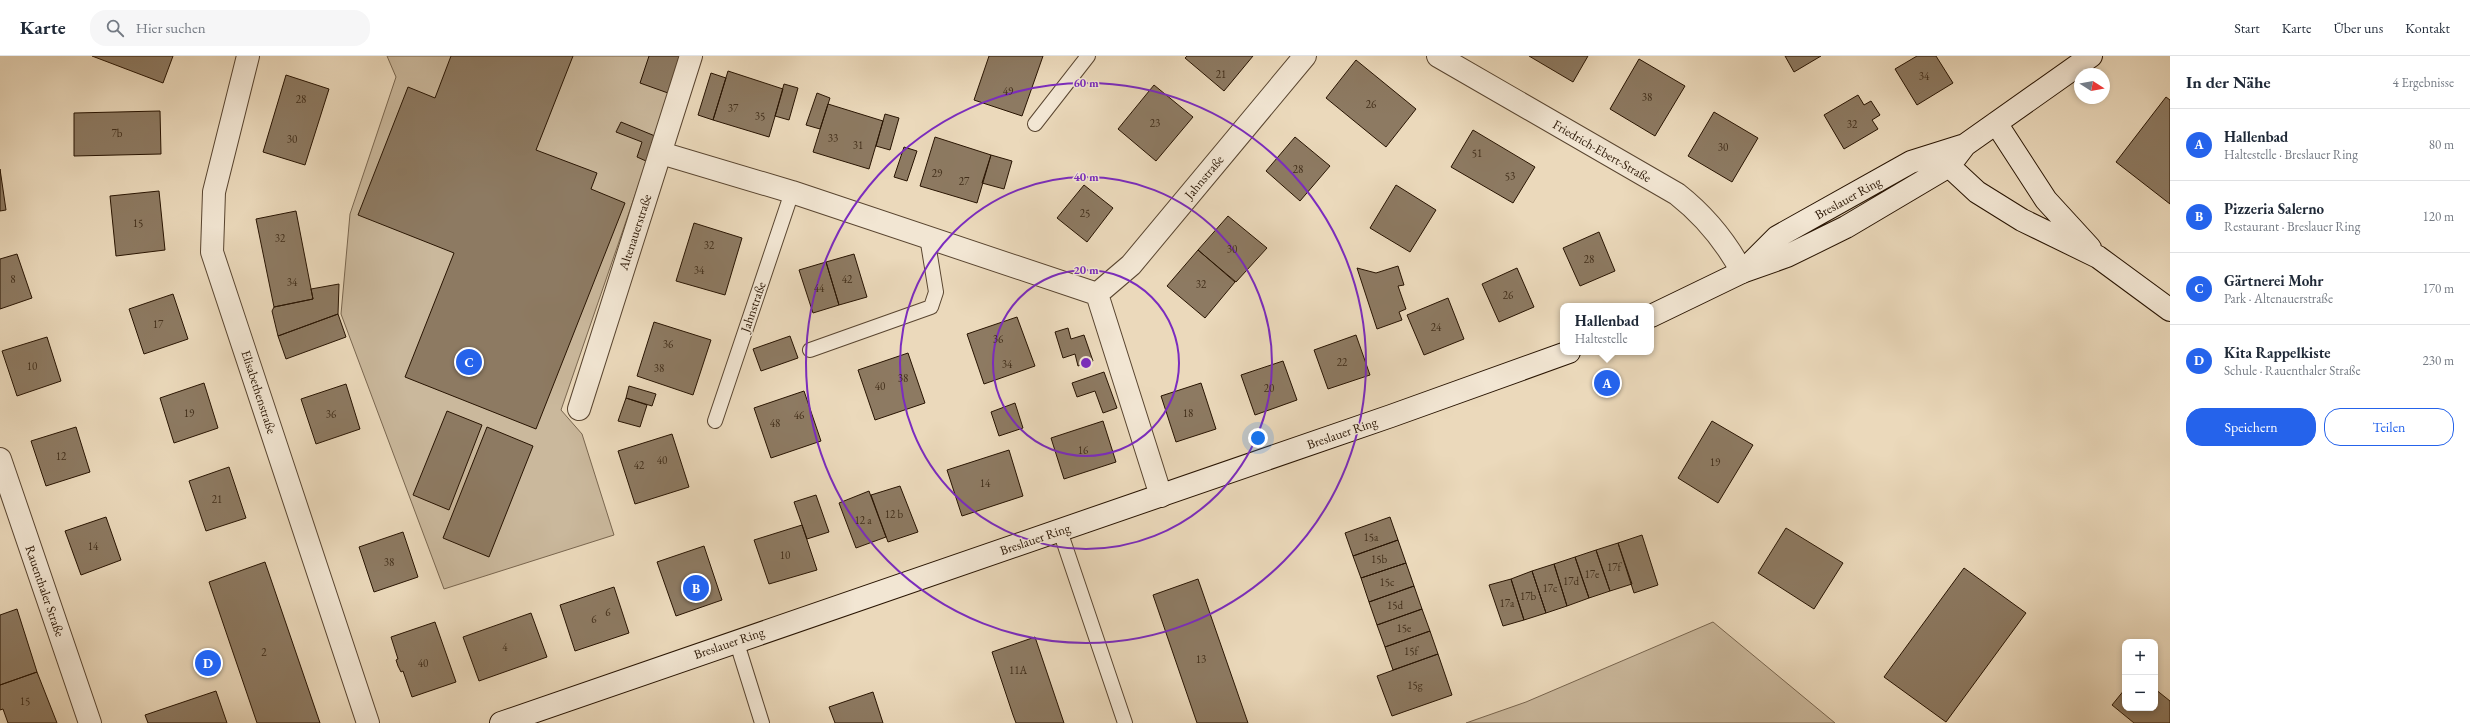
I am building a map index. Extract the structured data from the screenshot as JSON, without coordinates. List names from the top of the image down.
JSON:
{
  "streets": {
    "street": [
      "Friedrich-Ebert-Straße",
      "Jahnstraße",
      "Breslauer Ring",
      "Altenauerstraße",
      "Elisabethenstraße",
      "Rauenthaler Straße"
    ]
  },
  "crossings": [
    ["Friedrich-Ebert-Straße", "Breslauer Ring"]
  ],
  "house_numbers": [
    "21",
    "34",
    "49",
    "38",
    "28",
    "26",
    "37",
    "35",
    "23",
    "32",
    "7b",
    "33",
    "30",
    "31",
    "30",
    "51",
    "28",
    "29",
    "53",
    "27",
    "25",
    "15",
    "32",
    "32",
    "30",
    "28",
    "34",
    "8",
    "42",
    "34",
    "32",
    "44",
    "26",
    "17",
    "24",
    "36",
    "36",
    "22",
    "34",
    "10",
    "38",
    "38",
    "40",
    "20",
    "19",
    "18",
    "36",
    "46",
    "48",
    "16",
    "12",
    "40",
    "19",
    "42",
    "14",
    "21",
    "12 b",
    "12 a",
    "15a",
    "14",
    "10",
    "15b",
    "38",
    "17f",
    "17e",
    "17d",
    "15c",
    "17c",
    "17b",
    "17a",
    "15d",
    "6",
    "6",
    "15e",
    "4",
    "15f",
    "2",
    "13",
    "40",
    "11A",
    "15g",
    "15"
  ],
  "north": "right",
  "page": {
    "header": "Karte",
    "search": "Hier suchen",
    "nav": [
      "Start",
      "Karte",
      "Über uns",
      "Kontakt"
    ],
    "heading": ["In der Nähe", "4 Ergebnisse"],
    "list": [
      {
        "mark": "A",
        "name": "Hallenbad",
        "note": "Haltestelle · Breslauer Ring",
        "value": "80 m"
      },
      {
        "mark": "B",
        "name": "Pizzeria Salerno",
        "note": "Restaurant · Breslauer Ring",
        "value": "120 m"
      },
      {
        "mark": "C",
        "name": "Gärtnerei Mohr",
        "note": "Park · Altenauerstraße",
        "value": "170 m"
      },
      {
        "mark": "D",
        "name": "Kita Rappelkiste",
        "note": "Schule · Rauenthaler Straße",
        "value": "230 m"
      }
    ],
    "popup": ["Hallenbad", "Haltestelle"],
    "pins": [
      "C",
      "A",
      "B",
      "D"
    ],
    "buttons": ["Speichern", "Teilen"],
    "map_buttons": ["+", "−"]
  },
  "rings": ["60 m", "40 m", "20 m"]
}
